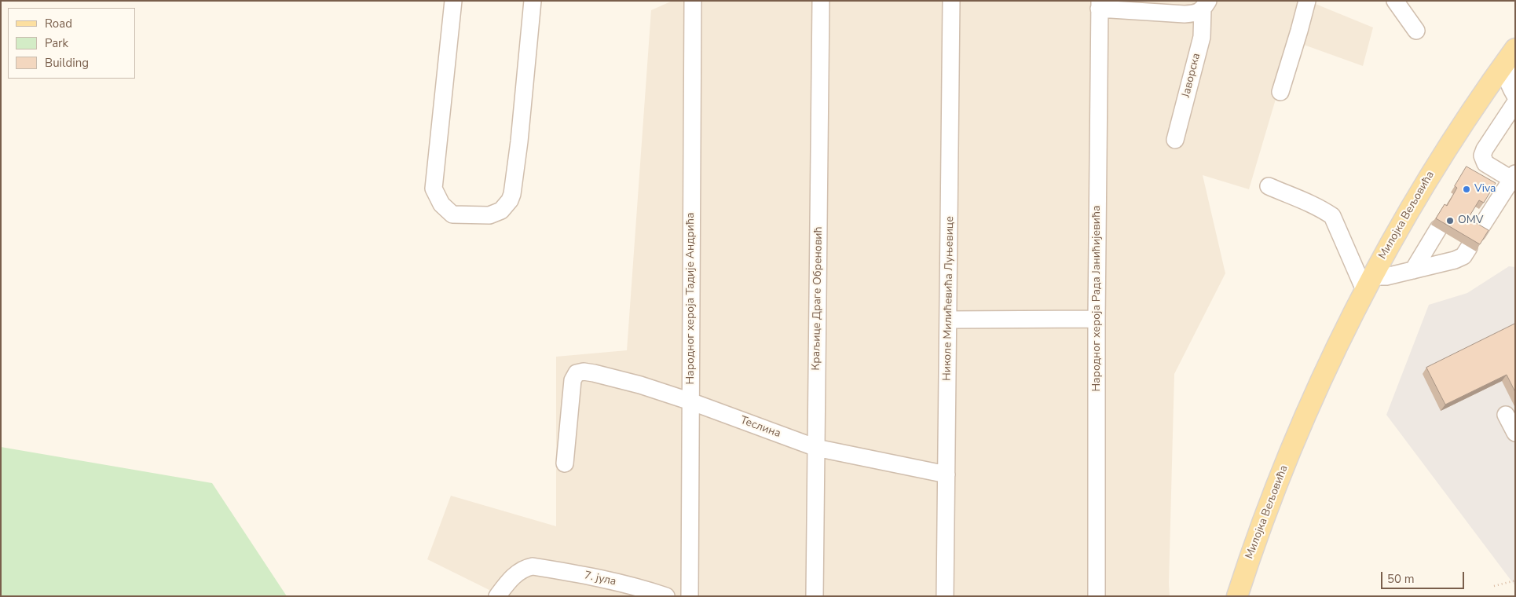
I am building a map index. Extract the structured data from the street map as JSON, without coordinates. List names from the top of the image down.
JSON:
{
  "streets": {
    "main road": ["Милојка Вељовића"],
    "street": [
      "Јаворска",
      "Народног хероја Тадије Андрића",
      "Краљице Драге Обреновић",
      "Николе Милићевића Луњевице",
      "Народног хероја Рада Јанићијевића",
      "Теслина",
      "7. јула"
    ]
  },
  "crossings": [
    ["Јаворска", "Народног хероја Рада Јанићијевића"],
    ["Народног хероја Тадије Андрића", "Теслина"],
    ["Краљице Драге Обреновић", "Теслина"],
    ["Николе Милићевића Луњевице", "Теслина"]
  ],
  "places": ["Viva", "OMV"],
  "legend": ["Road", "Park", "Building"],
  "scale_bar": "50 m"
}
